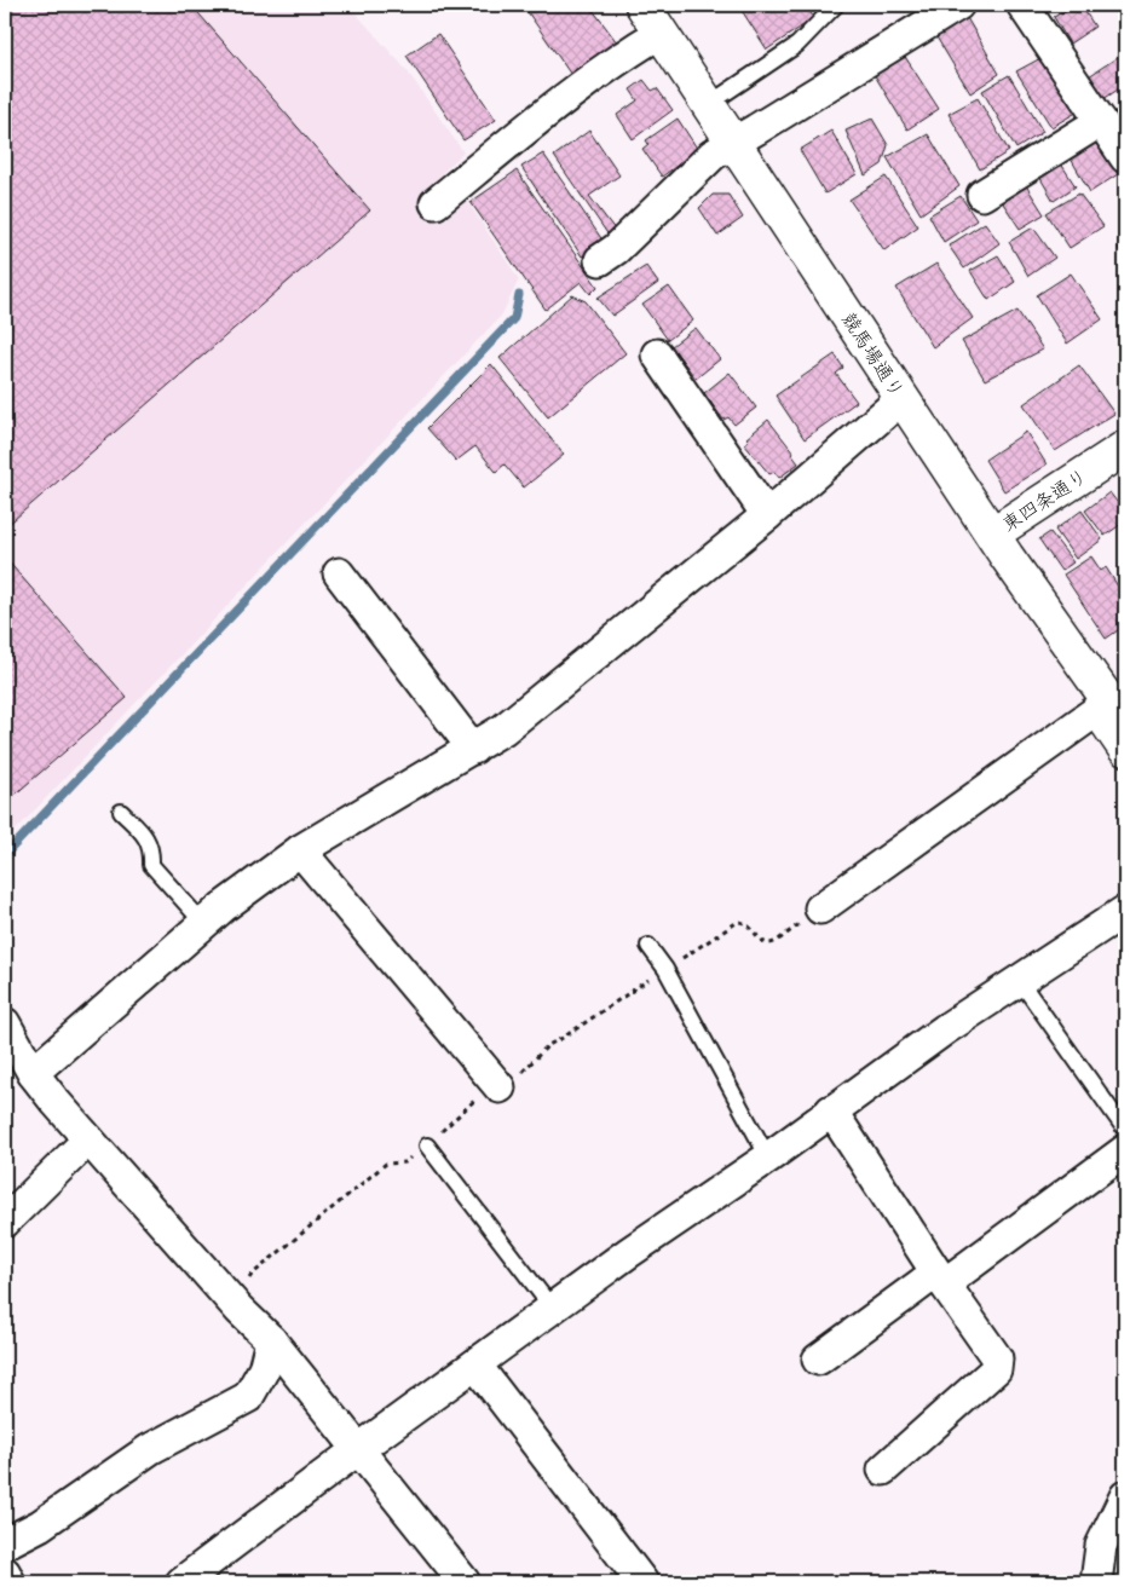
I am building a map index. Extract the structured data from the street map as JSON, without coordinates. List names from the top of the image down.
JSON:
{
  "streets": {
    "street": ["競馬場通り", "東四条通り"]
  },
  "crossings": [
    ["競馬場通り", "東四条通り"]
  ]
}
